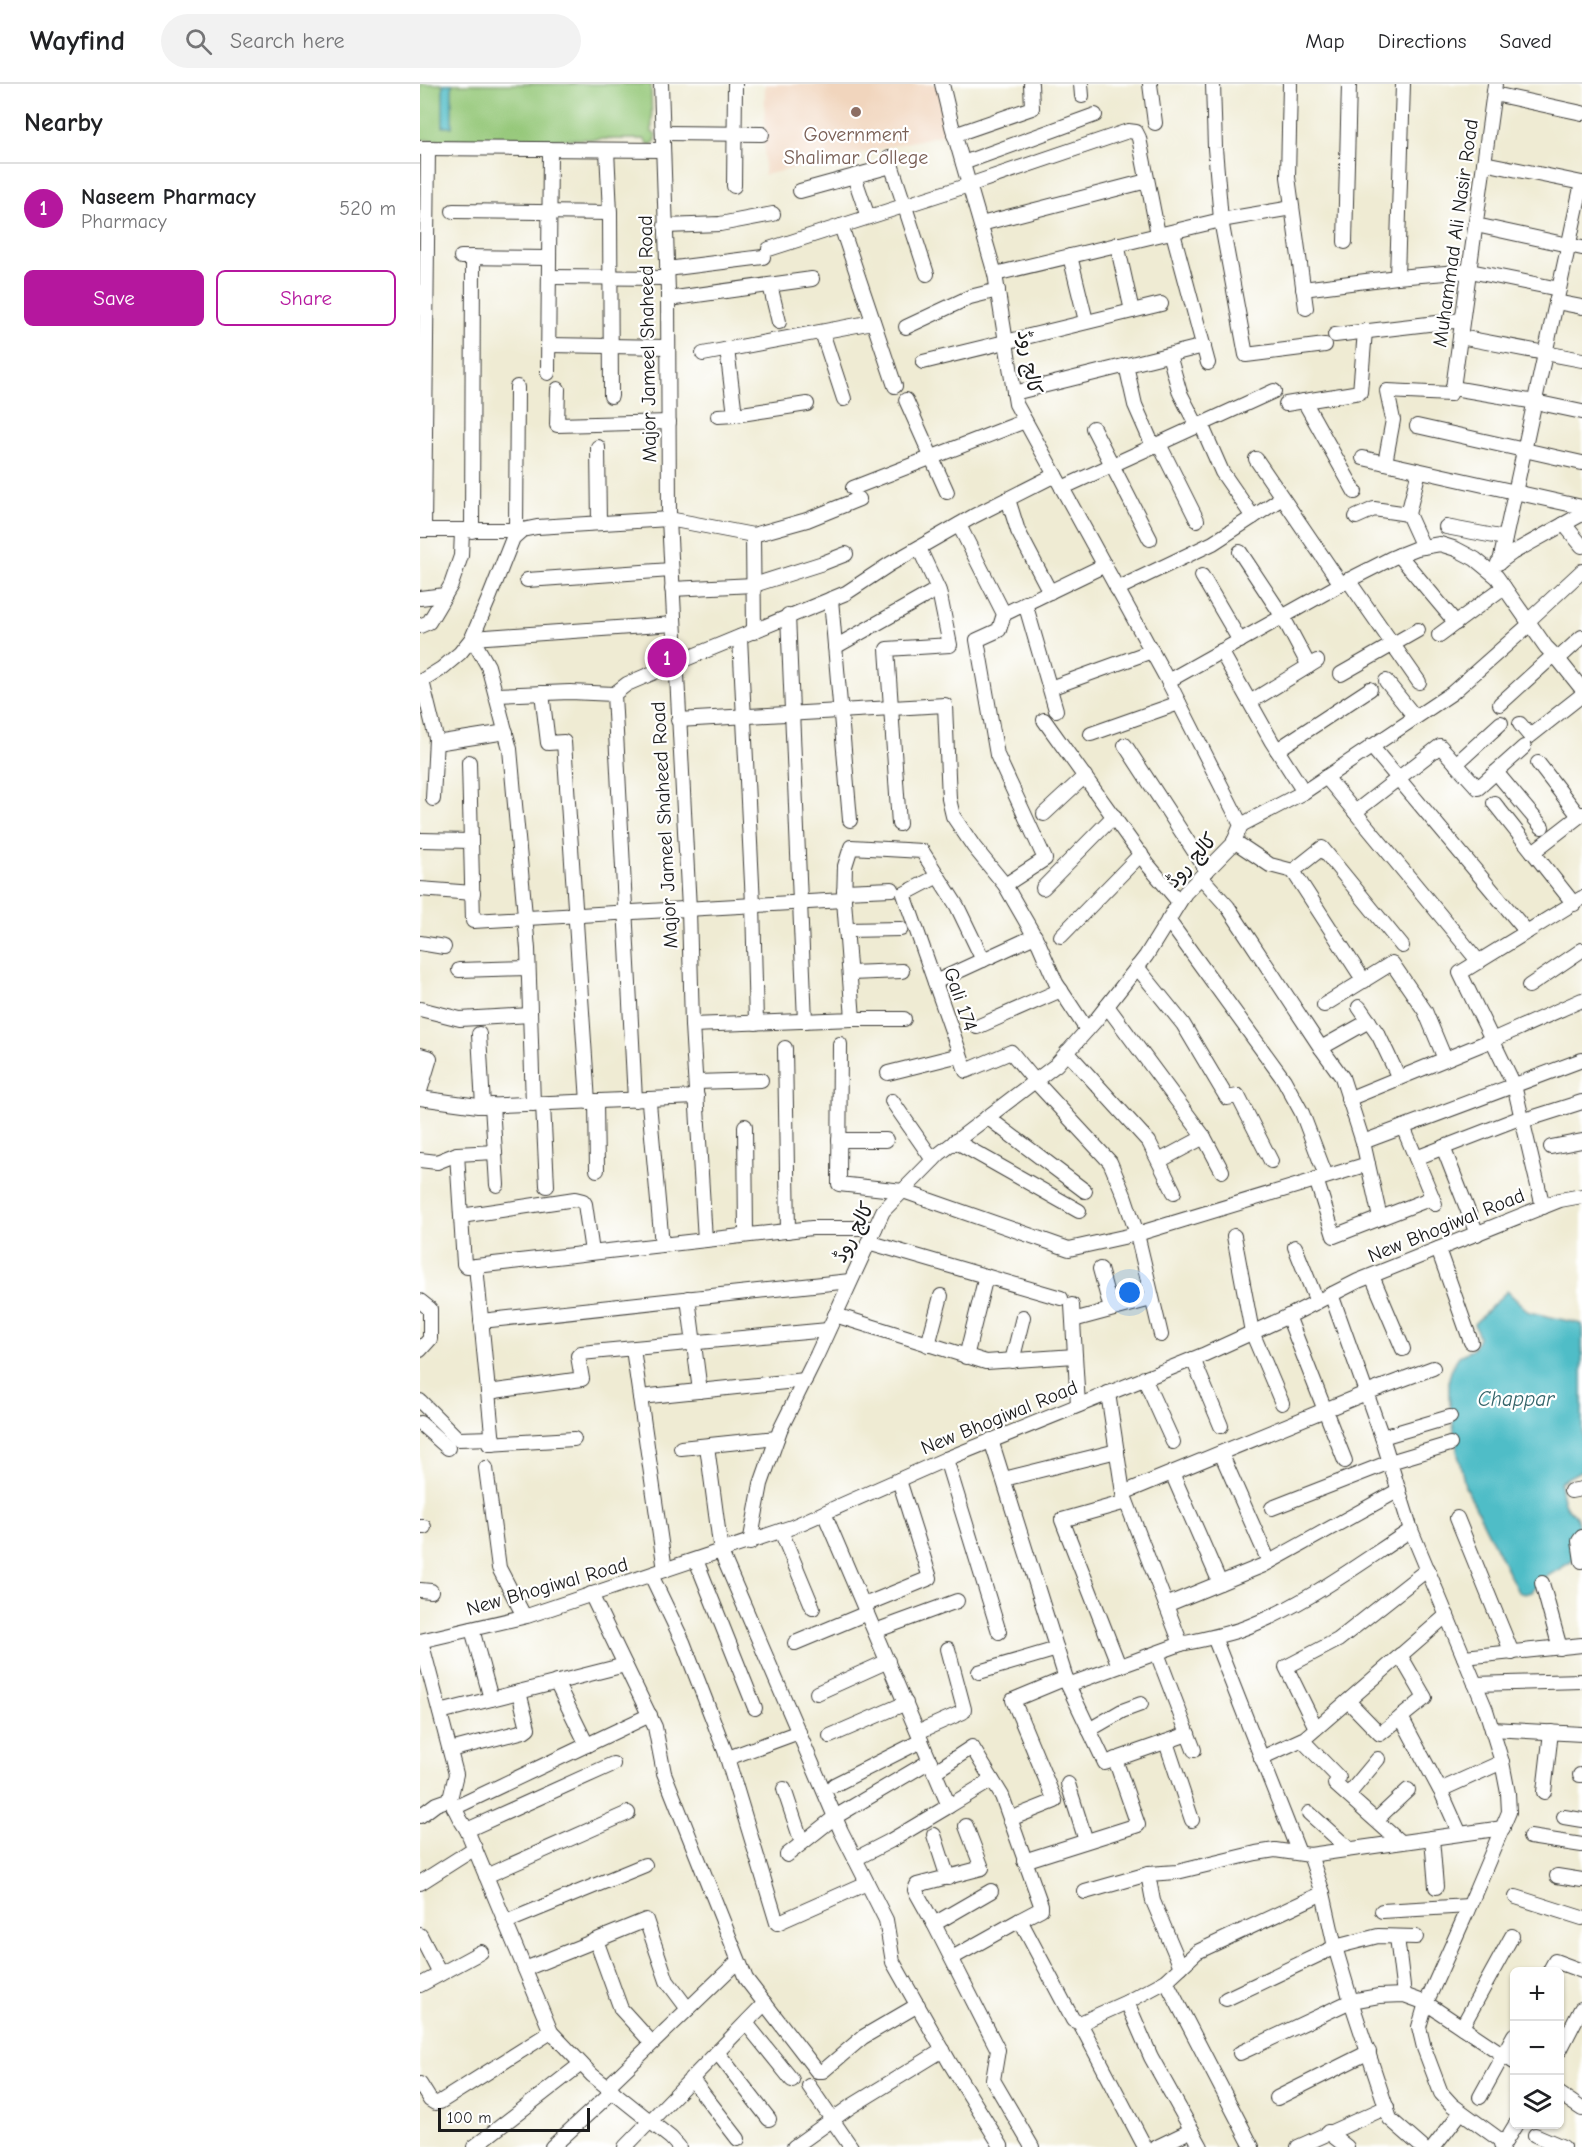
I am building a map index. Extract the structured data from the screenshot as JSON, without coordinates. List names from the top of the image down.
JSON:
{
  "streets": {
    "street": [
      "Muhammad Ali Nasir Road",
      "Major Jameel Shaheed Road",
      "کالج روڈ",
      "Gali 174",
      "New Bhogiwal Road"
    ]
  },
  "crossings": [
    ["کالج روڈ", "Gali 174"],
    ["کالج روڈ", "New Bhogiwal Road"]
  ],
  "water": ["Chappar"],
  "places": ["Government Shalimar College"],
  "scale_bar": "100 m",
  "page": {
    "header": "Wayfind",
    "search": "Search here",
    "nav": ["Map", "Directions", "Saved"],
    "heading": "Nearby",
    "list": [
      {
        "mark": "1",
        "name": "Naseem Pharmacy",
        "note": "Pharmacy",
        "value": "520 m"
      }
    ],
    "buttons": ["Save", "Share"],
    "pins": "1",
    "map_buttons": ["+", "−"],
    "scale": "100 m"
  }
}
